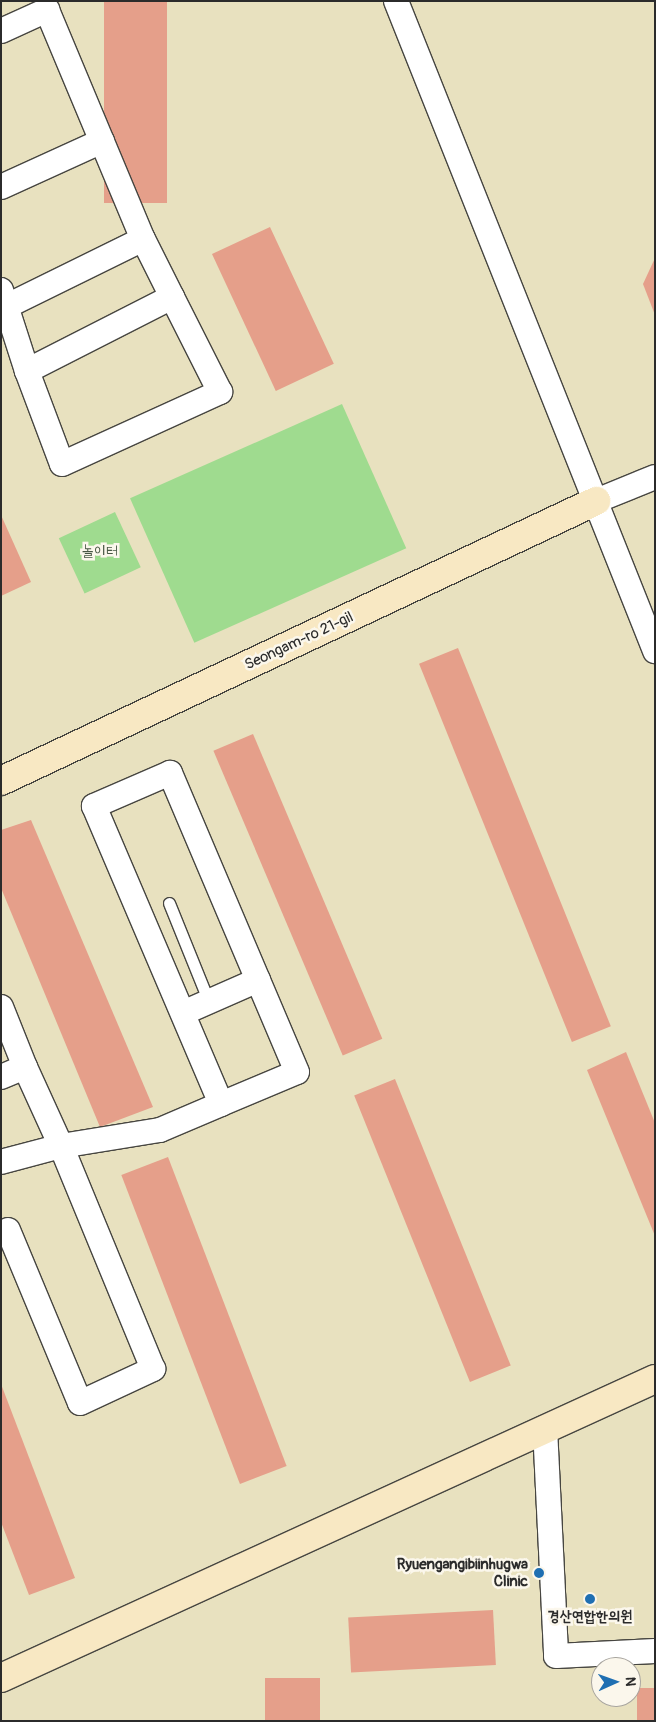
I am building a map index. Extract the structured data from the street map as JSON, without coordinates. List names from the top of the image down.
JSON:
{
  "streets": {
    "street": ["Seongam-ro 21-gil"]
  },
  "parks": ["놀이터"],
  "places": ["Ryuengangibiinhugwa Clinic", "경산연합한의원"],
  "north": "right"
}
